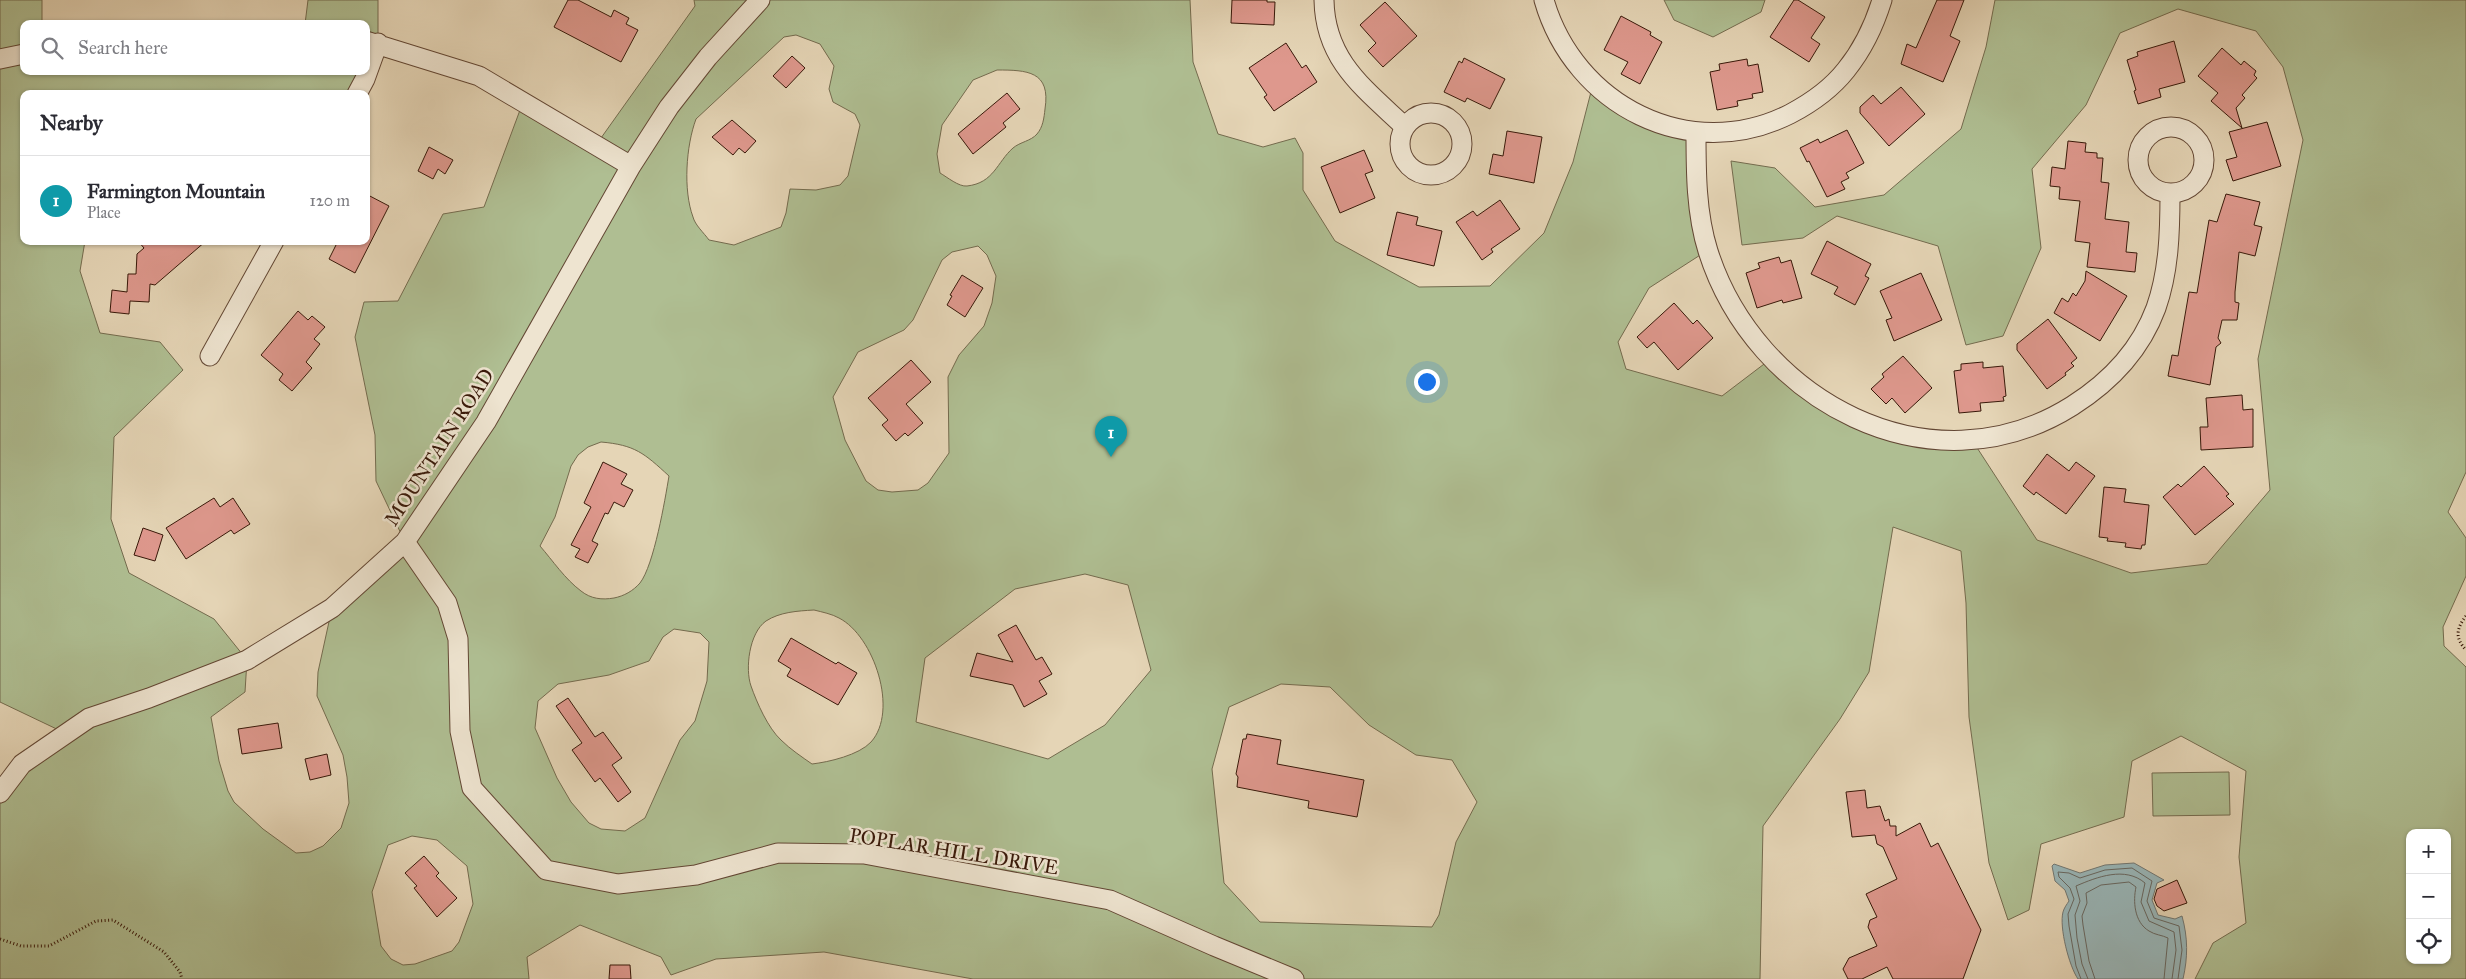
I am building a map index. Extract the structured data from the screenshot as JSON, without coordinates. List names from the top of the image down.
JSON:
{
  "streets": {
    "street": ["MOUNTAIN ROAD", "POPLAR HILL DRIVE"]
  },
  "crossings": [
    ["MOUNTAIN ROAD", "POPLAR HILL DRIVE"]
  ],
  "page": {
    "search": "Search here",
    "heading": "Nearby",
    "list": [
      {
        "mark": "1",
        "name": "Farmington Mountain",
        "note": "Place",
        "value": "120 m"
      }
    ],
    "pins": "1",
    "map_buttons": ["+", "−"]
  }
}
